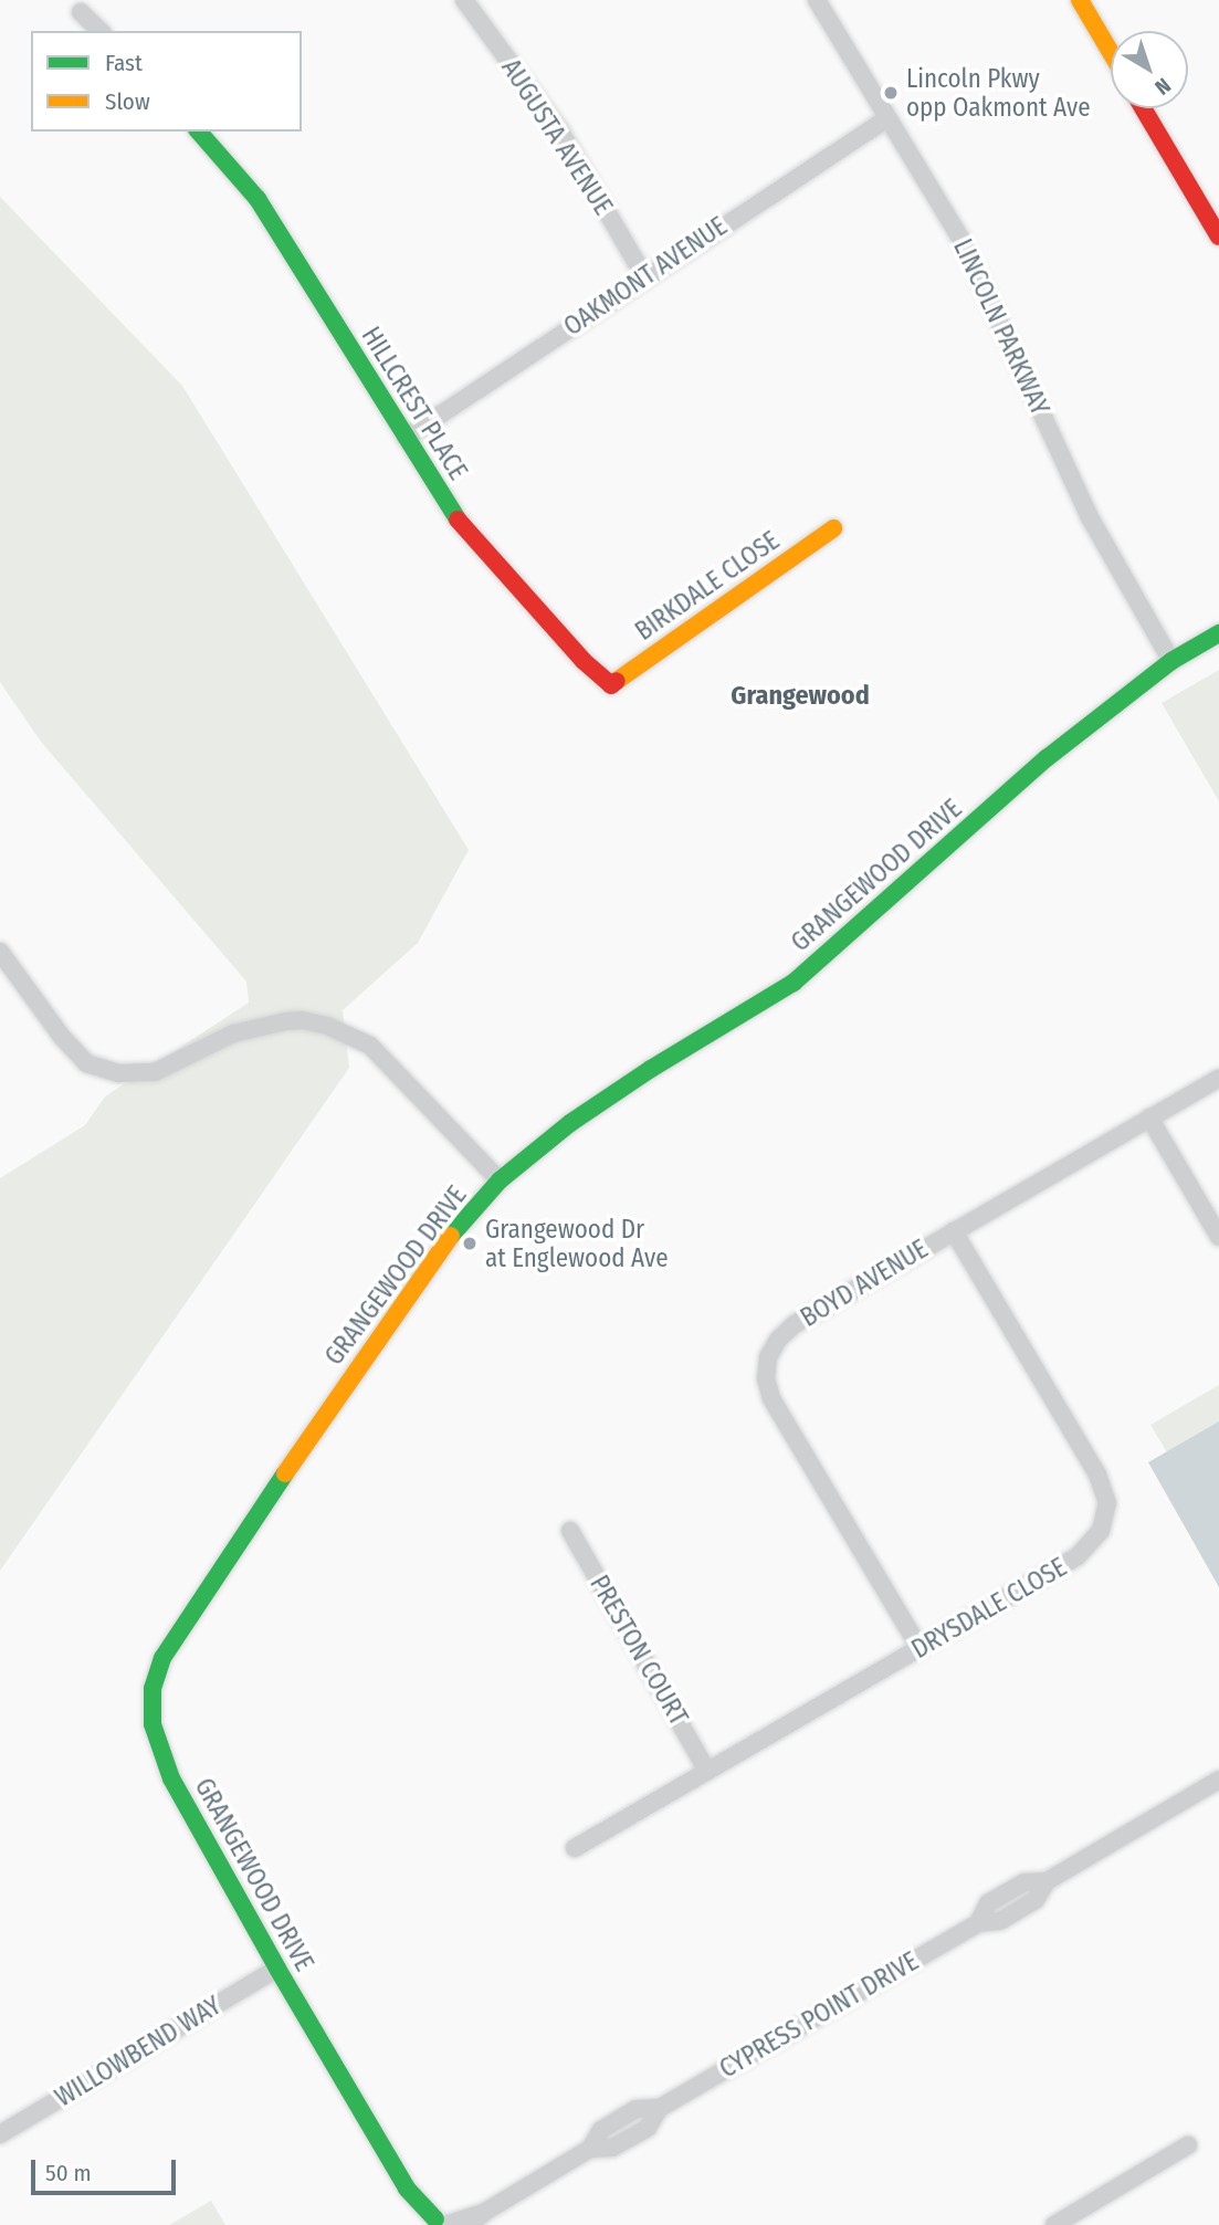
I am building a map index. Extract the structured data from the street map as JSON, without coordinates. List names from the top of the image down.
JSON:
{
  "streets": {
    "street": [
      "AUGUSTA AVENUE",
      "OAKMONT AVENUE",
      "LINCOLN PARKWAY",
      "HILLCREST PLACE",
      "BIRKDALE CLOSE",
      "GRANGEWOOD DRIVE",
      "BOYD AVENUE",
      "DRYSDALE CLOSE",
      "PRESTON COURT",
      "CYPRESS POINT DRIVE",
      "WILLOWBEND WAY"
    ]
  },
  "crossings": [
    ["AUGUSTA AVENUE", "OAKMONT AVENUE"],
    ["OAKMONT AVENUE", "LINCOLN PARKWAY"],
    ["OAKMONT AVENUE", "HILLCREST PLACE"],
    ["LINCOLN PARKWAY", "GRANGEWOOD DRIVE"],
    ["HILLCREST PLACE", "BIRKDALE CLOSE"],
    ["GRANGEWOOD DRIVE", "CYPRESS POINT DRIVE"],
    ["GRANGEWOOD DRIVE", "WILLOWBEND WAY"],
    ["BOYD AVENUE", "DRYSDALE CLOSE"],
    ["DRYSDALE CLOSE", "PRESTON COURT"]
  ],
  "districts": ["Grangewood"],
  "places": ["Lincoln Pkwy opp Oakmont Ave", "Grangewood Dr at Englewood Ave"],
  "legend": ["Fast", "Slow"],
  "scale_bar": "50 m",
  "north": "bottom right"
}
